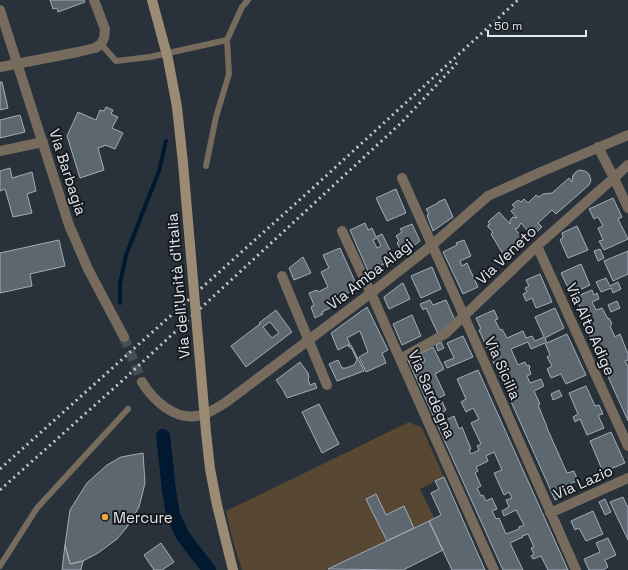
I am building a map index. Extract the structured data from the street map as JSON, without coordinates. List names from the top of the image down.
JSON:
{
  "streets": {
    "main road": ["Via dell'Unità d'Italia"],
    "street": [
      "Via Barbagia",
      "Via Veneto",
      "Via Amba Alagi",
      "Via Alto Adige",
      "Via Sicilia",
      "Via Sardegna",
      "Via Lazio"
    ]
  },
  "crossings": [
    ["Via Veneto", "Via Alto Adige"],
    ["Via Veneto", "Via Sicilia"],
    ["Via Veneto", "Via Sardegna"],
    ["Via Amba Alagi", "Via Sicilia"],
    ["Via Amba Alagi", "Via Sardegna"],
    ["Via Sicilia", "Via Lazio"]
  ],
  "places": ["Mercure"],
  "scale_bar": "50 m"
}
